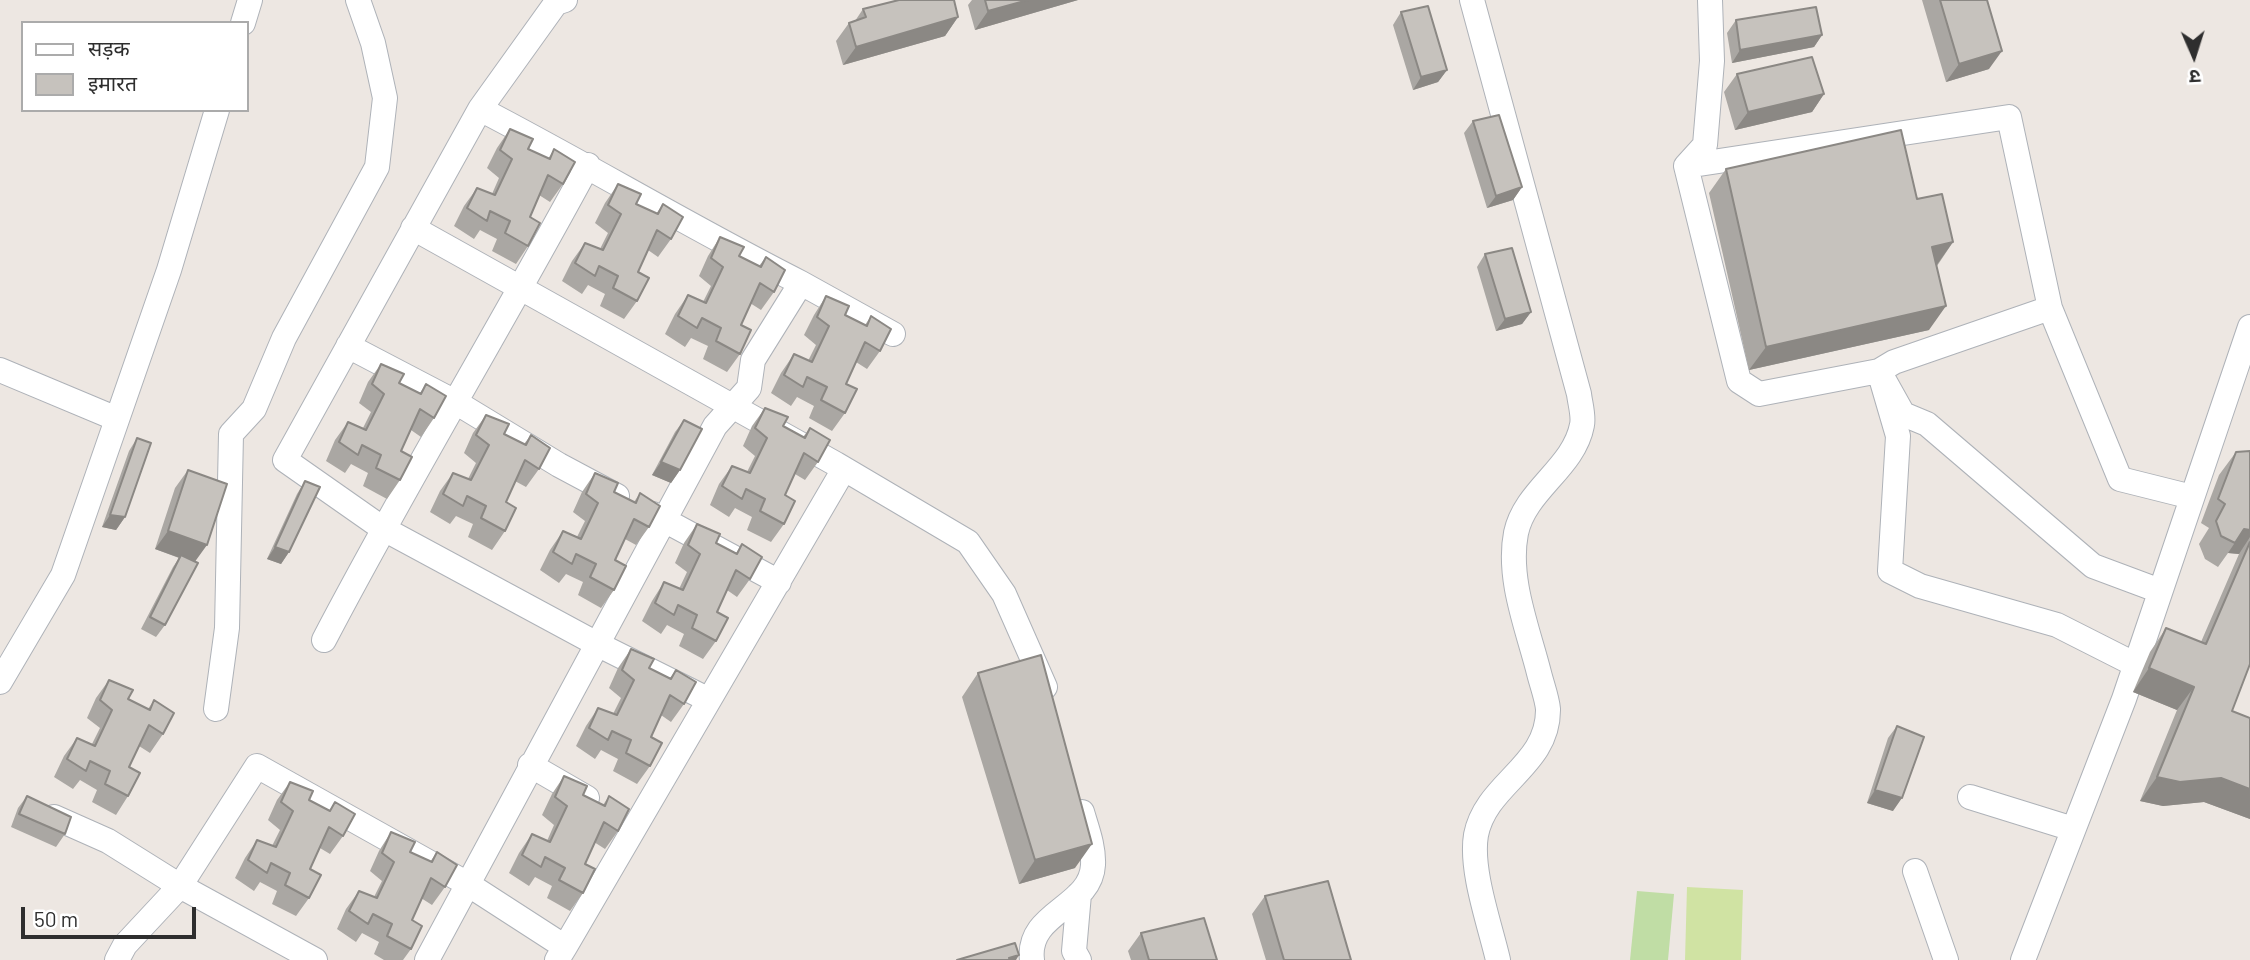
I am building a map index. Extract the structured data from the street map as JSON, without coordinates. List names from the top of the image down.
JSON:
{
  "legend": ["सड़क", "इमारत"],
  "scale_bar": "50 m",
  "north": "bottom"
}
